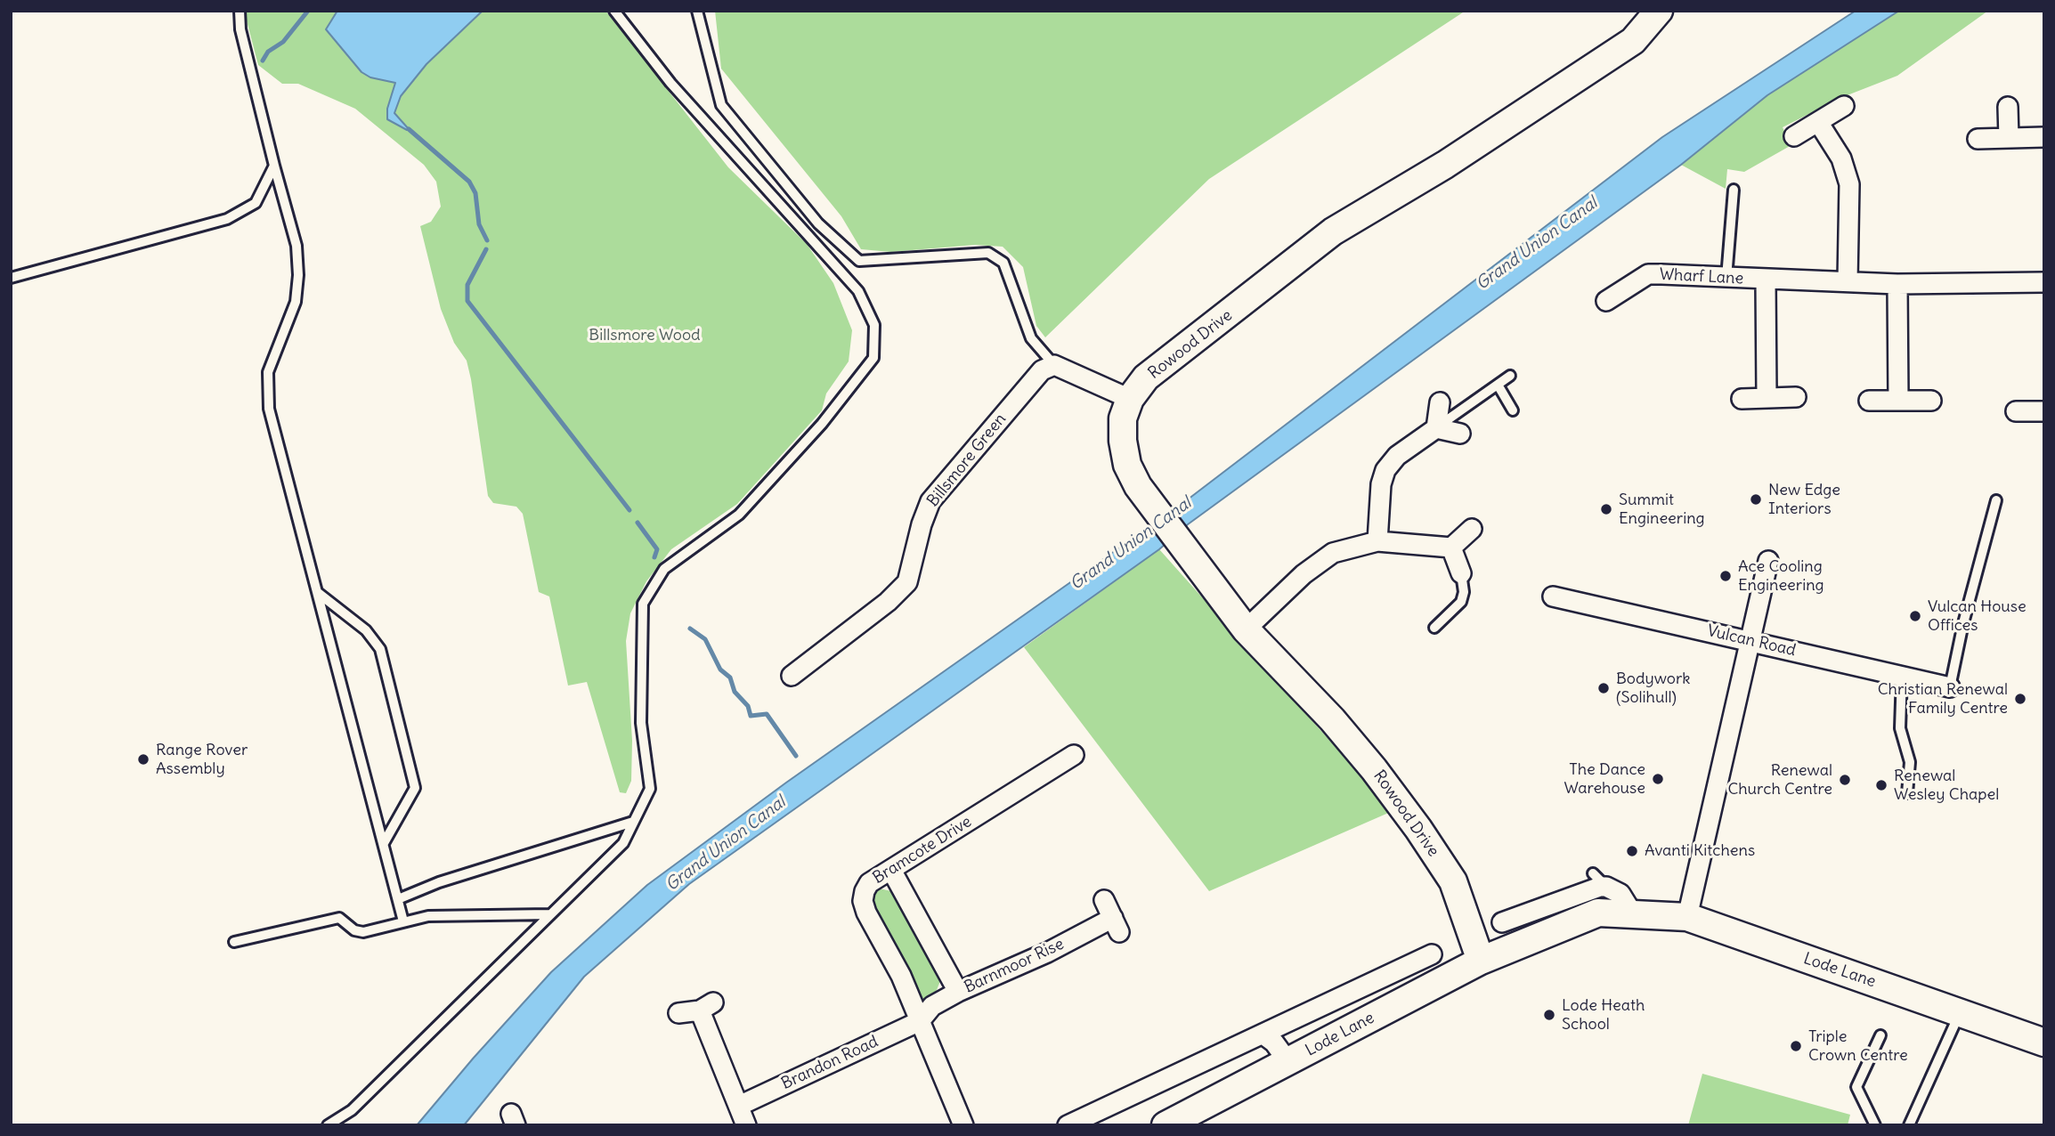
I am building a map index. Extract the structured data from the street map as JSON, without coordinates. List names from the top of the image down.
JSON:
{
  "streets": {
    "street": [
      "Wharf Lane",
      "Rowood Drive",
      "Billsmore Green",
      "Vulcan Road",
      "Bramcote Drive",
      "Barnmoor Rise",
      "Lode Lane",
      "Brandon Road"
    ]
  },
  "crossings": [
    ["Rowood Drive", "Lode Lane"],
    ["Bramcote Drive", "Barnmoor Rise"],
    ["Bramcote Drive", "Brandon Road"],
    ["Barnmoor Rise", "Brandon Road"]
  ],
  "water": ["Grand Union Canal"],
  "parks": ["Billsmore Wood"],
  "places": [
    "New Edge Interiors",
    "Summit Engineering",
    "Ace Cooling Engineering",
    "Vulcan House Offices",
    "Bodywork (Solihull)",
    "Christian Renewal Family Centre",
    "Range Rover Assembly",
    "The Dance Warehouse",
    "Renewal Church Centre",
    "Renewal Wesley Chapel",
    "Avanti Kitchens",
    "Lode Heath School",
    "Triple Crown Centre"
  ]
}
